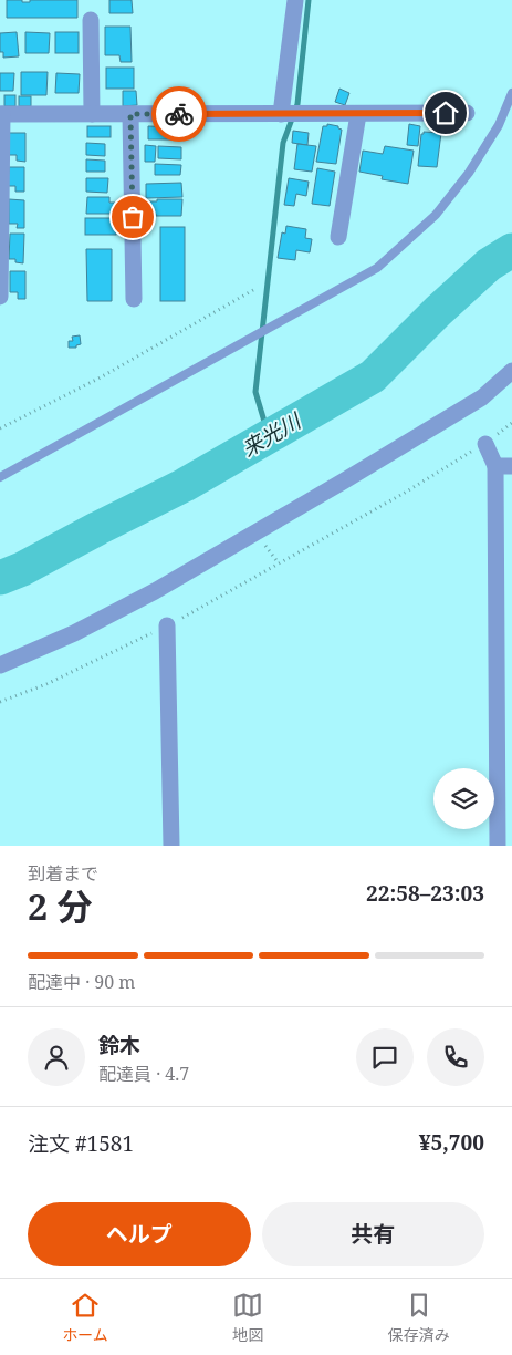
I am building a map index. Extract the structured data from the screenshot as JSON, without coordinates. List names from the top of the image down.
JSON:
{
  "water": ["来光川"],
  "page": {
    "heading": ["2 分", "到着まで", "22:58–23:03"],
    "panel": [
      "鈴木",
      "配達員 · 4.7",
      "注文 #1581",
      "¥5,700"
    ],
    "bar": "配達中 · 90 m",
    "buttons": ["ヘルプ", "共有"],
    "tabs": ["ホーム", "地図", "保存済み"]
  }
}
